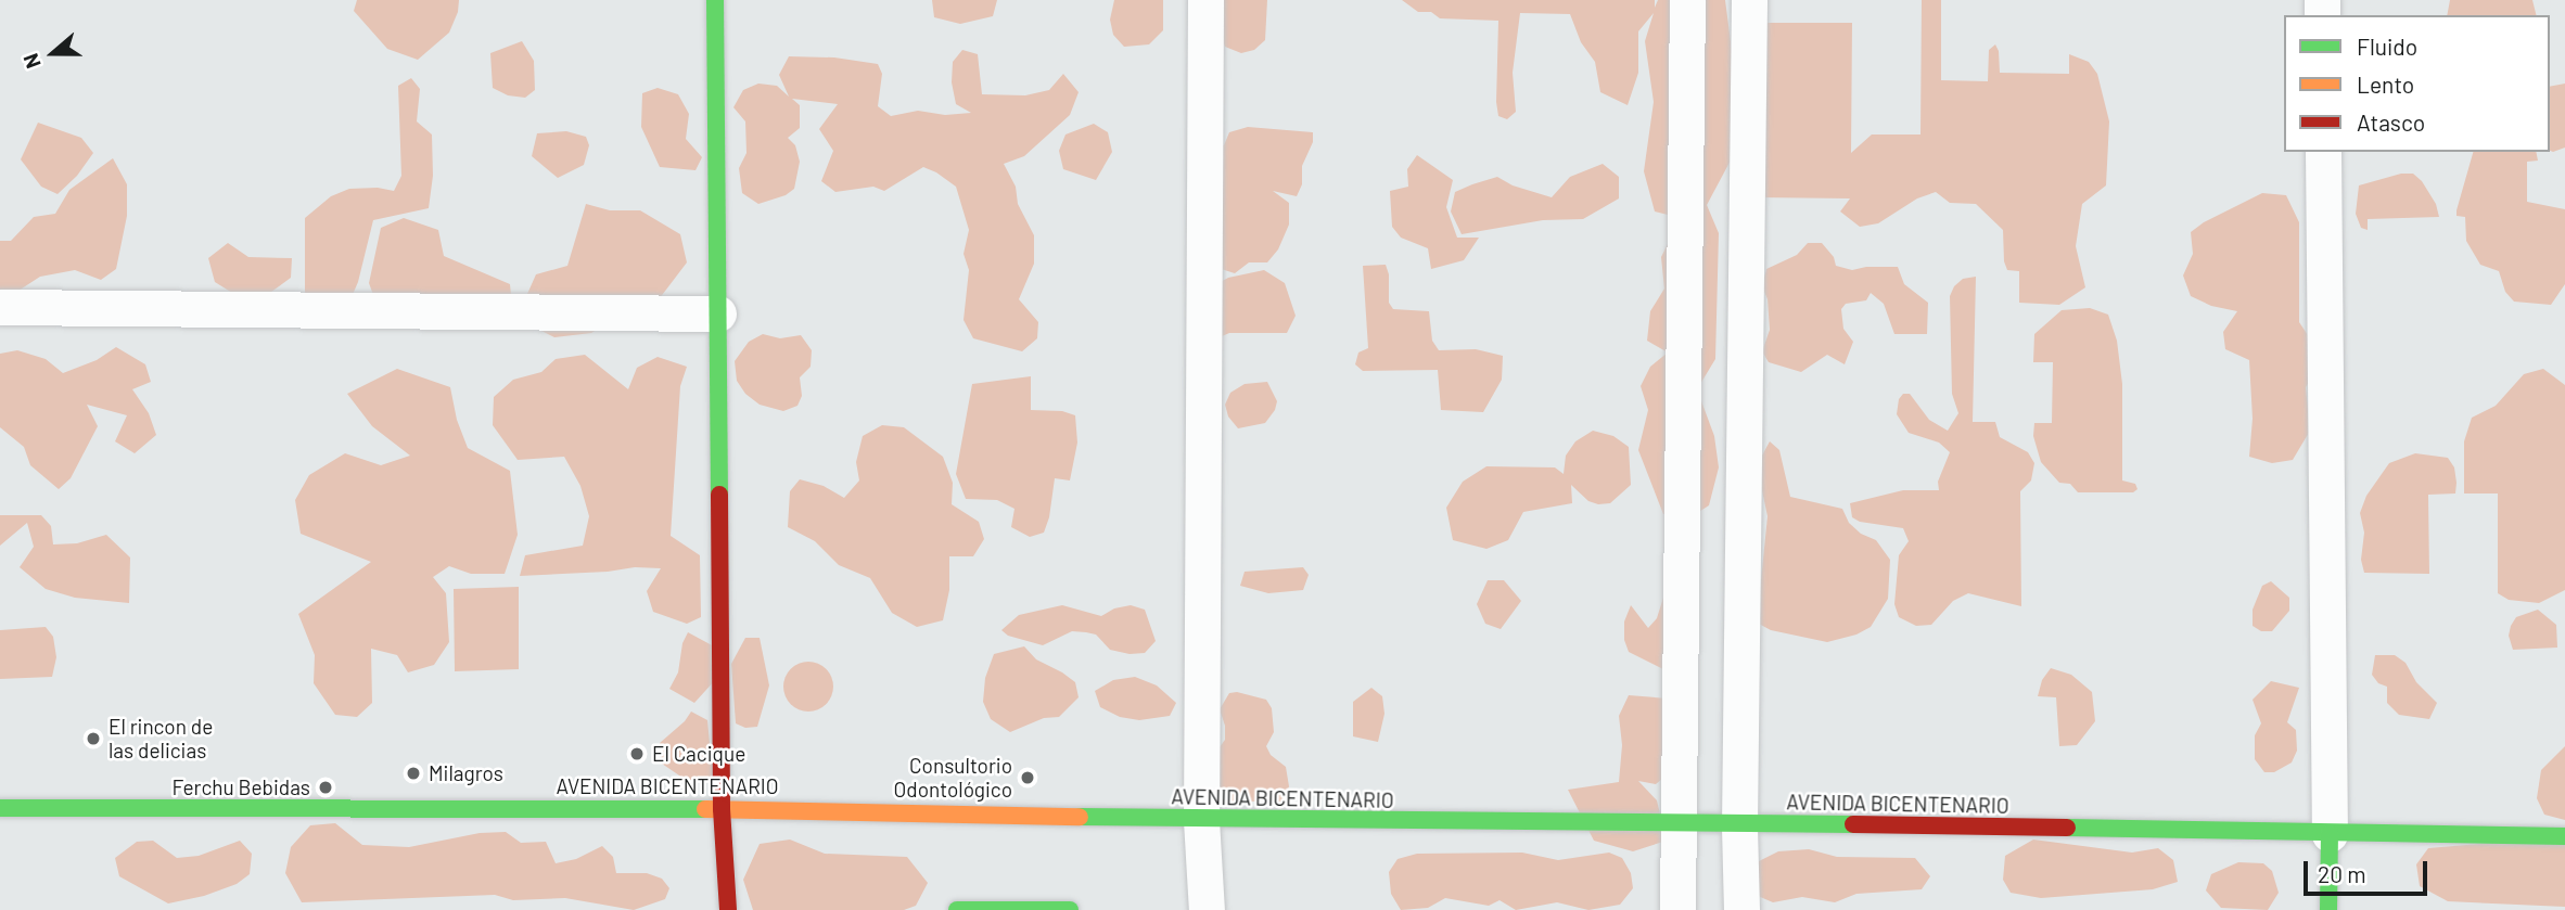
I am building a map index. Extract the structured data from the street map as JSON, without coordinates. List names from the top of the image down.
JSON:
{
  "streets": {
    "street": ["AVENIDA BICENTENARIO"]
  },
  "places": [
    "El rincon de las delicias",
    "El Cacique",
    "Milagros",
    "Consultorio Odontológico",
    "Ferchu Bebidas"
  ],
  "legend": ["Fluido", "Lento", "Atasco"],
  "scale_bar": "20 m",
  "north": "left"
}
